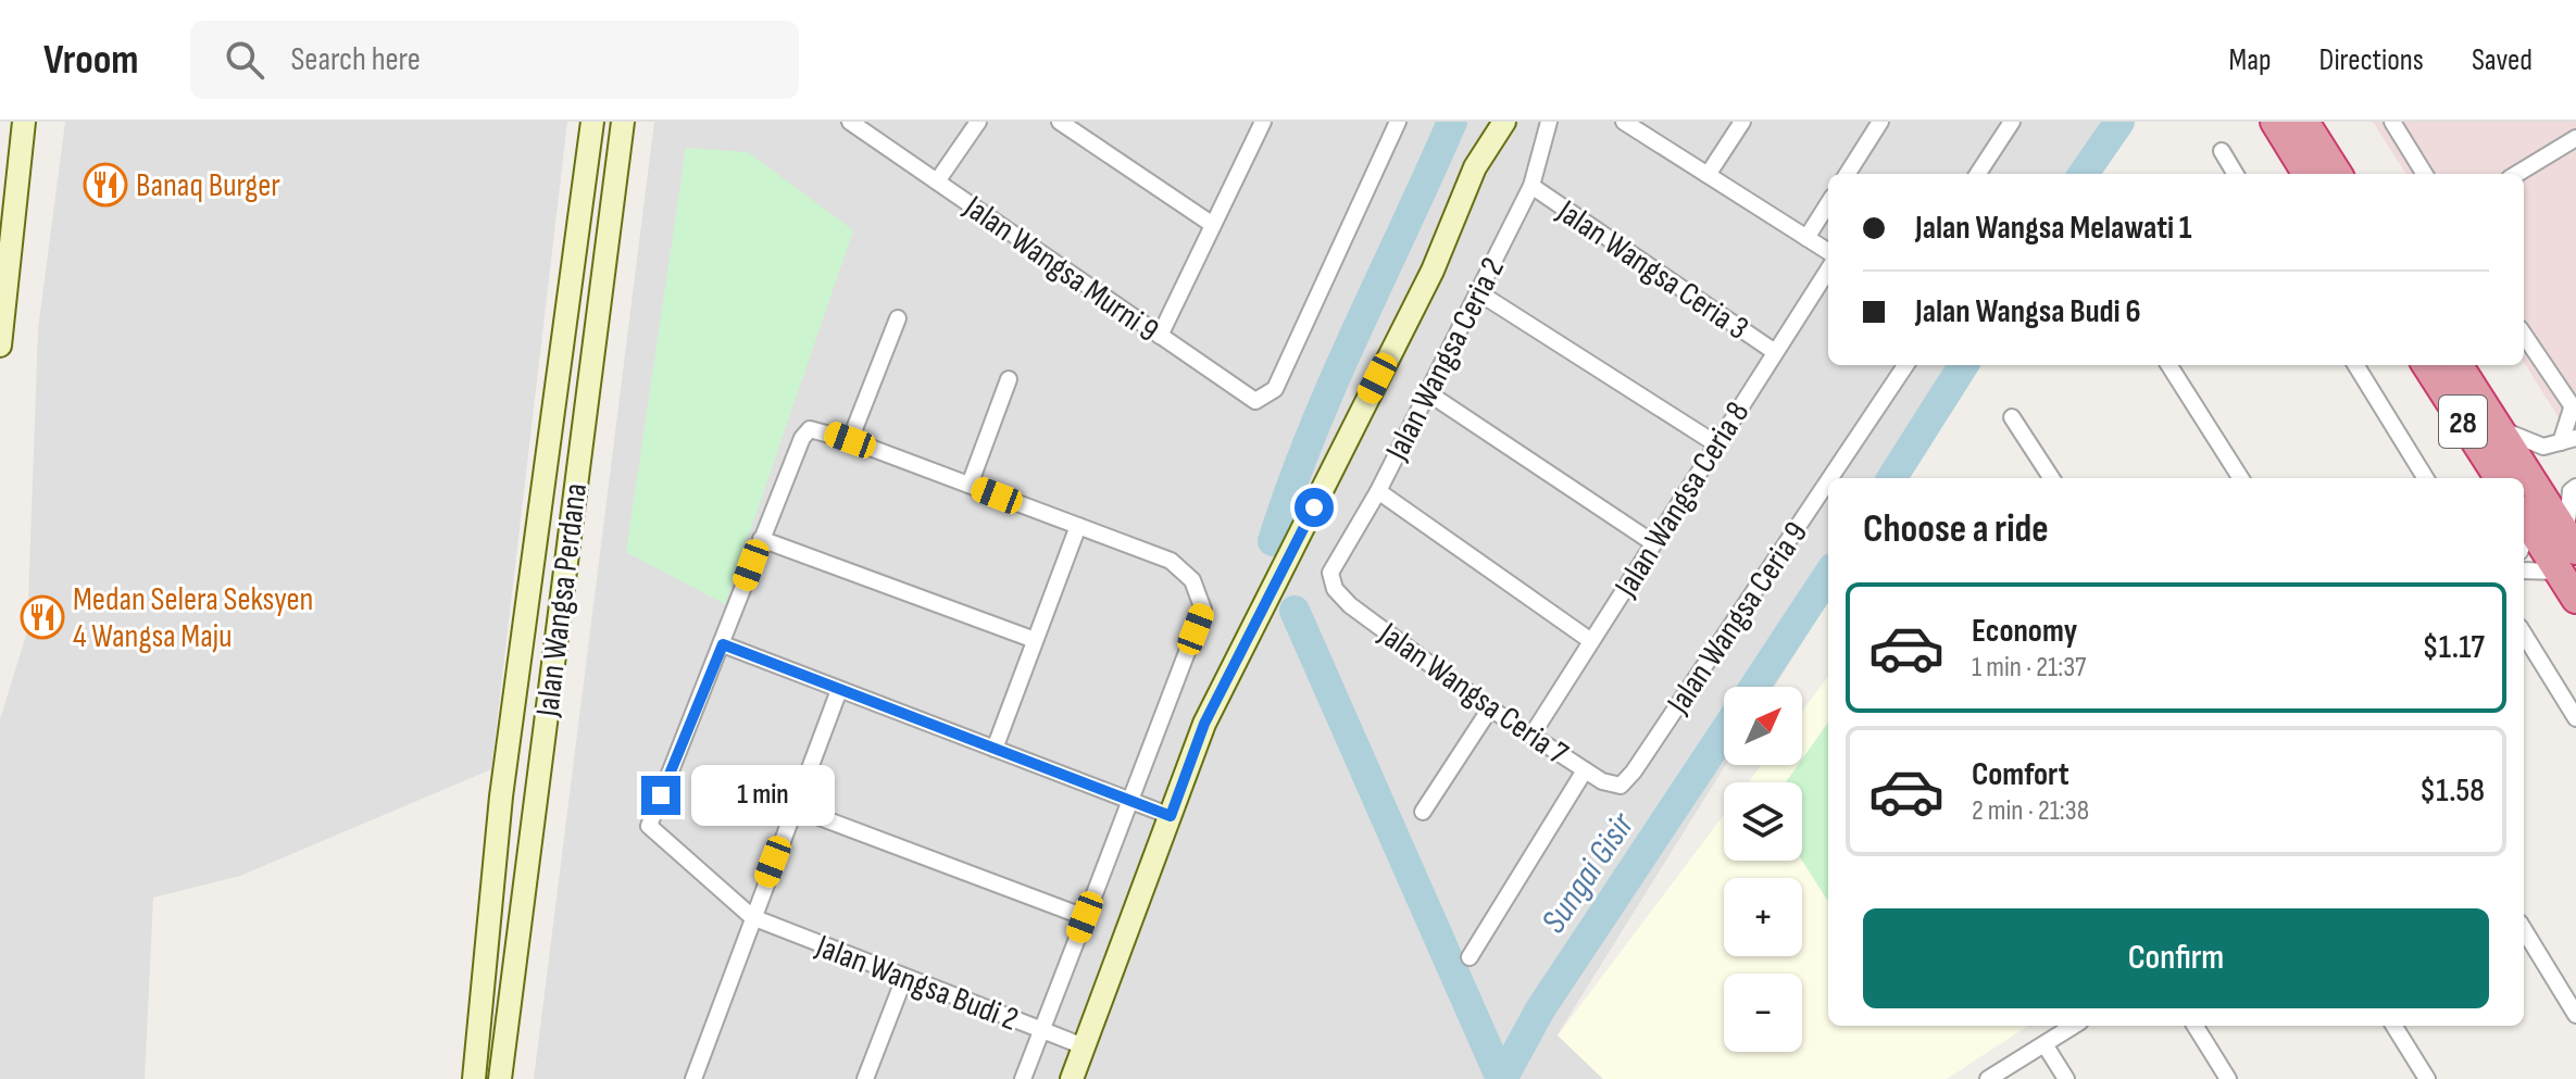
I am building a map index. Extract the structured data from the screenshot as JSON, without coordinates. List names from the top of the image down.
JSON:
{
  "streets": {
    "highway": ["28"],
    "main road": ["Jalan Wangsa Perdana"],
    "street": [
      "Jalan Wangsa Murni 9",
      "Jalan Wangsa Ceria 3",
      "Jalan Wangsa Ceria 2",
      "Jalan Wangsa Ceria 8",
      "Jalan Wangsa Ceria 9",
      "Jalan Wangsa Ceria 7",
      "Jalan Wangsa Budi 2"
    ]
  },
  "crossings": [
    ["Jalan Wangsa Ceria 3", "Jalan Wangsa Ceria 2"],
    ["Jalan Wangsa Ceria 3", "Jalan Wangsa Ceria 8"],
    ["Jalan Wangsa Ceria 2", "Jalan Wangsa Ceria 7"],
    ["Jalan Wangsa Ceria 8", "Jalan Wangsa Ceria 7"],
    ["Jalan Wangsa Ceria 9", "Jalan Wangsa Ceria 7"]
  ],
  "water": ["Sungai Gisir"],
  "places": {
    "restaurant": ["Banaq Burger", "Medan Selera Seksyen 4 Wangsa Maju"]
  },
  "north": "top right",
  "page": {
    "header": "Vroom",
    "search": "Search here",
    "nav": ["Map", "Directions", "Saved"],
    "banner": ["Jalan Wangsa Melawati 1", "Jalan Wangsa Budi 6"],
    "heading": "Choose a ride",
    "list": [
      {
        "name": "Economy",
        "note": "1 min · 21:37",
        "value": "$1.17"
      },
      {
        "name": "Comfort",
        "note": "2 min · 21:38",
        "value": "$1.58"
      }
    ],
    "map_buttons": ["+", "−"],
    "bubble": "1 min",
    "buttons": "Confirm"
  }
}
